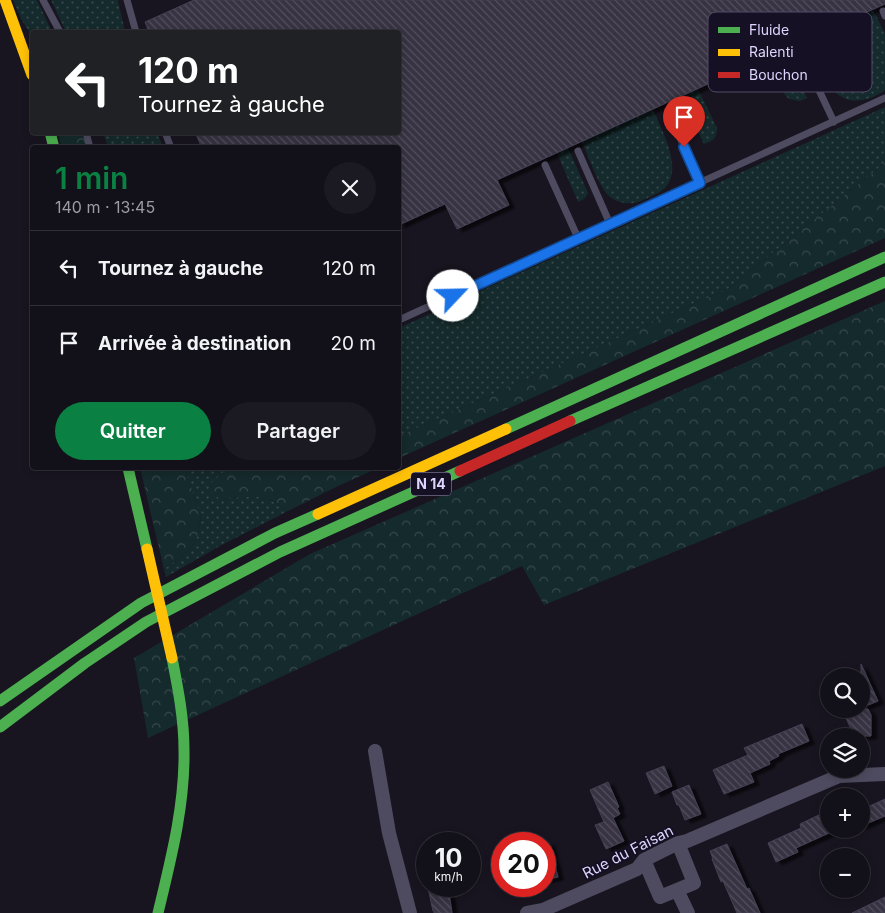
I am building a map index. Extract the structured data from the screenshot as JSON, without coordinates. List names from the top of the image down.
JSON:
{
  "streets": {
    "main road": ["N 14"],
    "street": ["Rue du Faisan"]
  },
  "legend": ["Fluide", "Ralenti", "Bouchon"],
  "page": {
    "turn": ["120 m", "Tournez à gauche"],
    "heading": ["1 min", "140 m · 13:45"],
    "list": [
      {
        "name": "Tournez à gauche",
        "value": "120 m"
      },
      {
        "name": "Arrivée à destination",
        "value": "20 m"
      }
    ],
    "buttons": ["Quitter", "Partager"],
    "map_buttons": ["+", "−"],
    "speed": "10 km/h",
    "limit": "20"
  }
}
